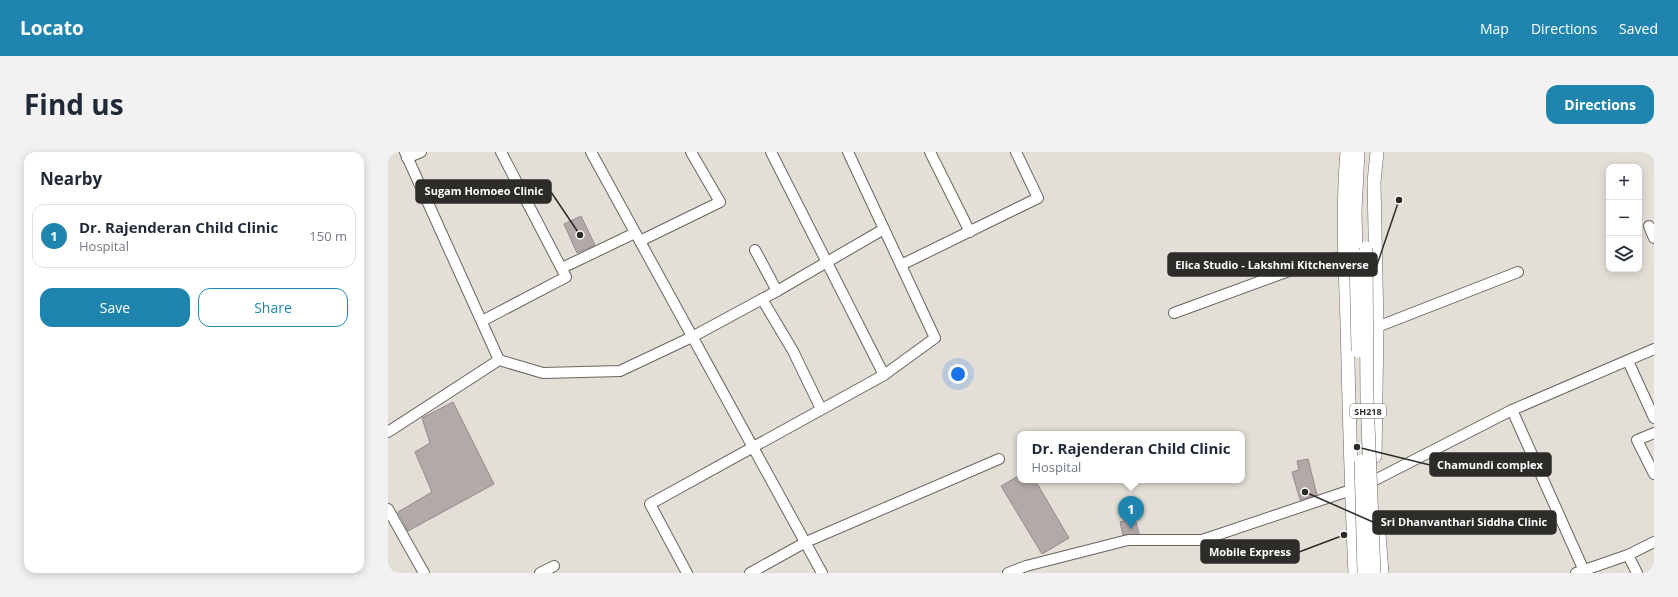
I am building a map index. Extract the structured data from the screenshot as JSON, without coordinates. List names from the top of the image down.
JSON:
{
  "streets": {
    "main road": ["SH218"]
  },
  "places": [
    "Elica Studio - Lakshmi Kitchenverse",
    "Sugam Homoeo Clinic",
    "Chamundi complex",
    "Sri Dhanvanthari Siddha Clinic",
    "Mobile Express"
  ],
  "page": {
    "header": "Locato",
    "nav": ["Map", "Directions", "Saved"],
    "title": "Find us",
    "buttons": [
      "Directions",
      ["Save", "Share"]
    ],
    "heading": "Nearby",
    "map_buttons": ["+", "−"],
    "list": [
      {
        "mark": "1",
        "name": "Dr. Rajenderan Child Clinic",
        "note": "Hospital",
        "value": "150 m"
      }
    ],
    "popup": ["Dr. Rajenderan Child Clinic", "Hospital"],
    "pins": "1"
  }
}
